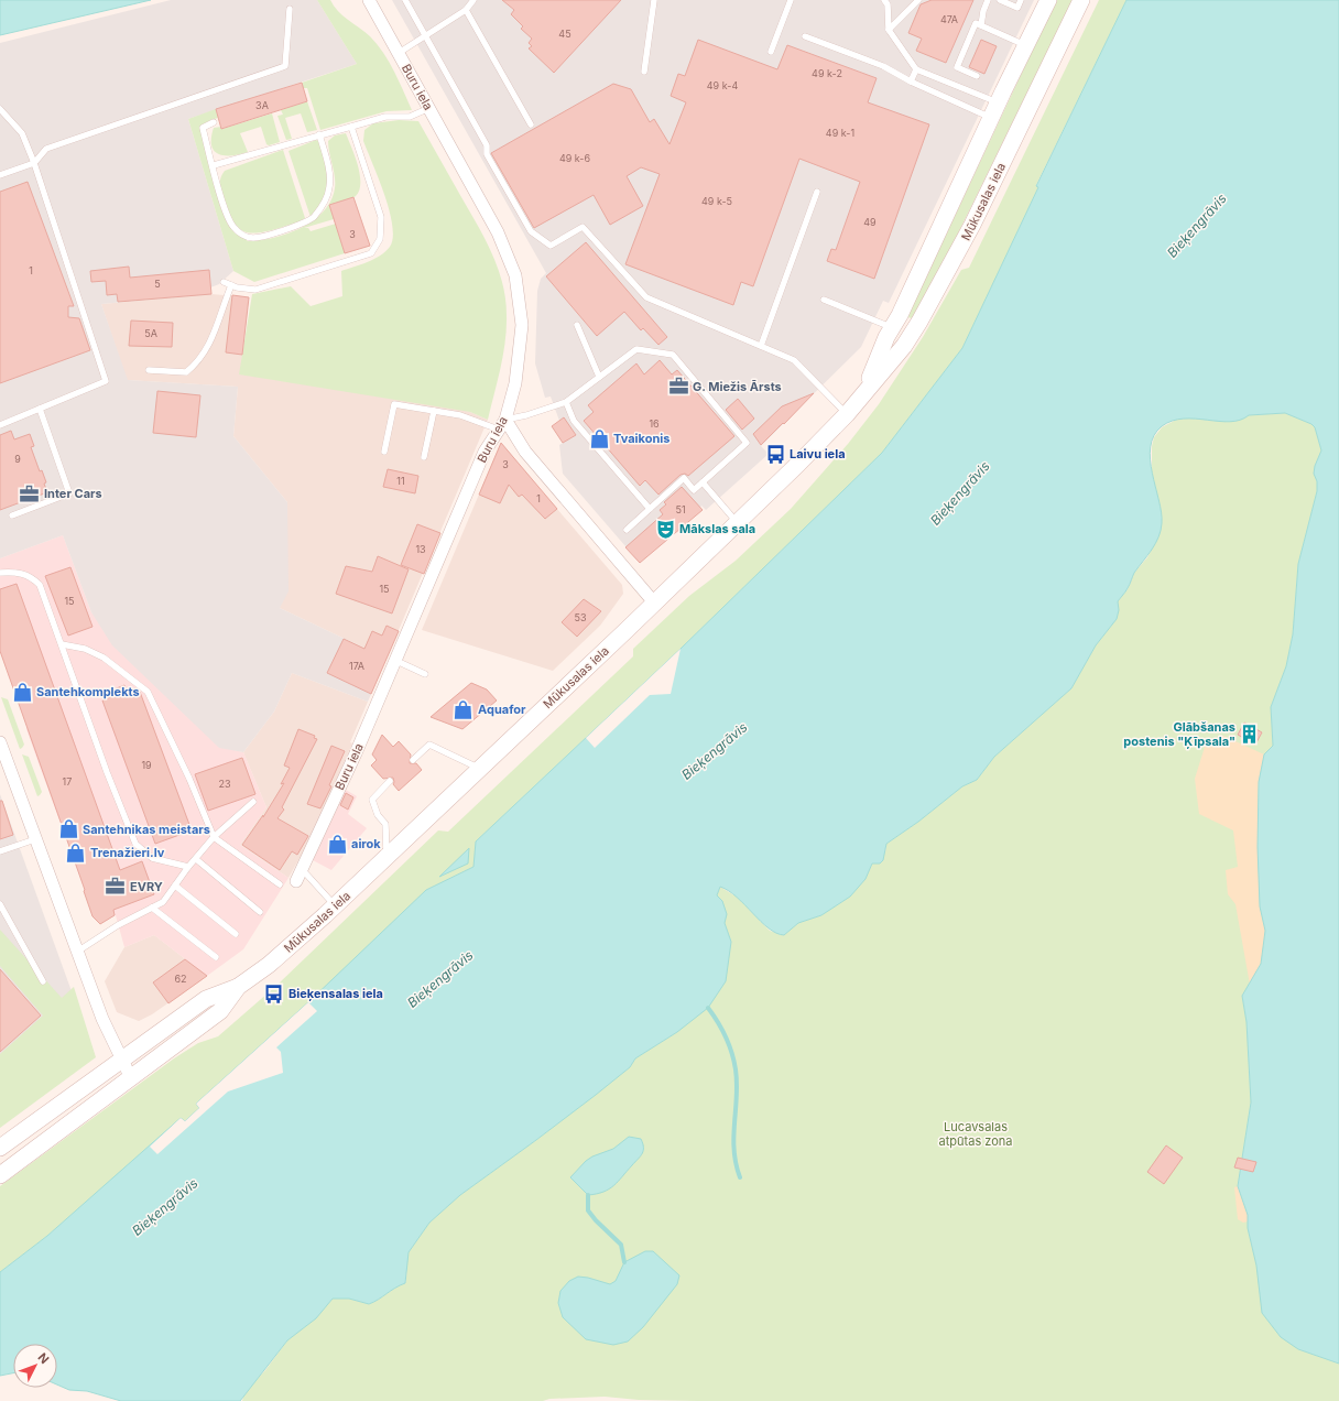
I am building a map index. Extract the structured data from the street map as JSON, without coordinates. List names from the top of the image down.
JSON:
{
  "streets": {
    "main road": ["Mūkusalas iela"],
    "street": ["Buru iela"]
  },
  "water": ["Bieķengrāvis"],
  "parks": ["Lucavsalas atpūtas zona"],
  "places": {
    "office": ["G. Miežis Ārsts", "Inter Cars", "EVRY"],
    "shop": [
      "Tvaikonis",
      "Santehkomplekts",
      "Aquafor",
      "Santehnikas meistars",
      "airok",
      "Trenažieri.lv"
    ],
    "bus stop": ["Laivu iela", "Bieķensalas iela"],
    "theatre": ["Mākslas sala"],
    "building": ["Glābšanas postenis \"Ķīpsala\""]
  },
  "house_numbers": [
    "47A",
    "45",
    "49 k-2",
    "49 k-4",
    "3A",
    "49 k-1",
    "49 k-6",
    "49 k-5",
    "49",
    "3",
    "1",
    "5",
    "5A",
    "16",
    "9",
    "3",
    "11",
    "1",
    "51",
    "13",
    "15",
    "15",
    "53",
    "17A",
    "19",
    "17",
    "23",
    "62"
  ],
  "north": "top right"
}
